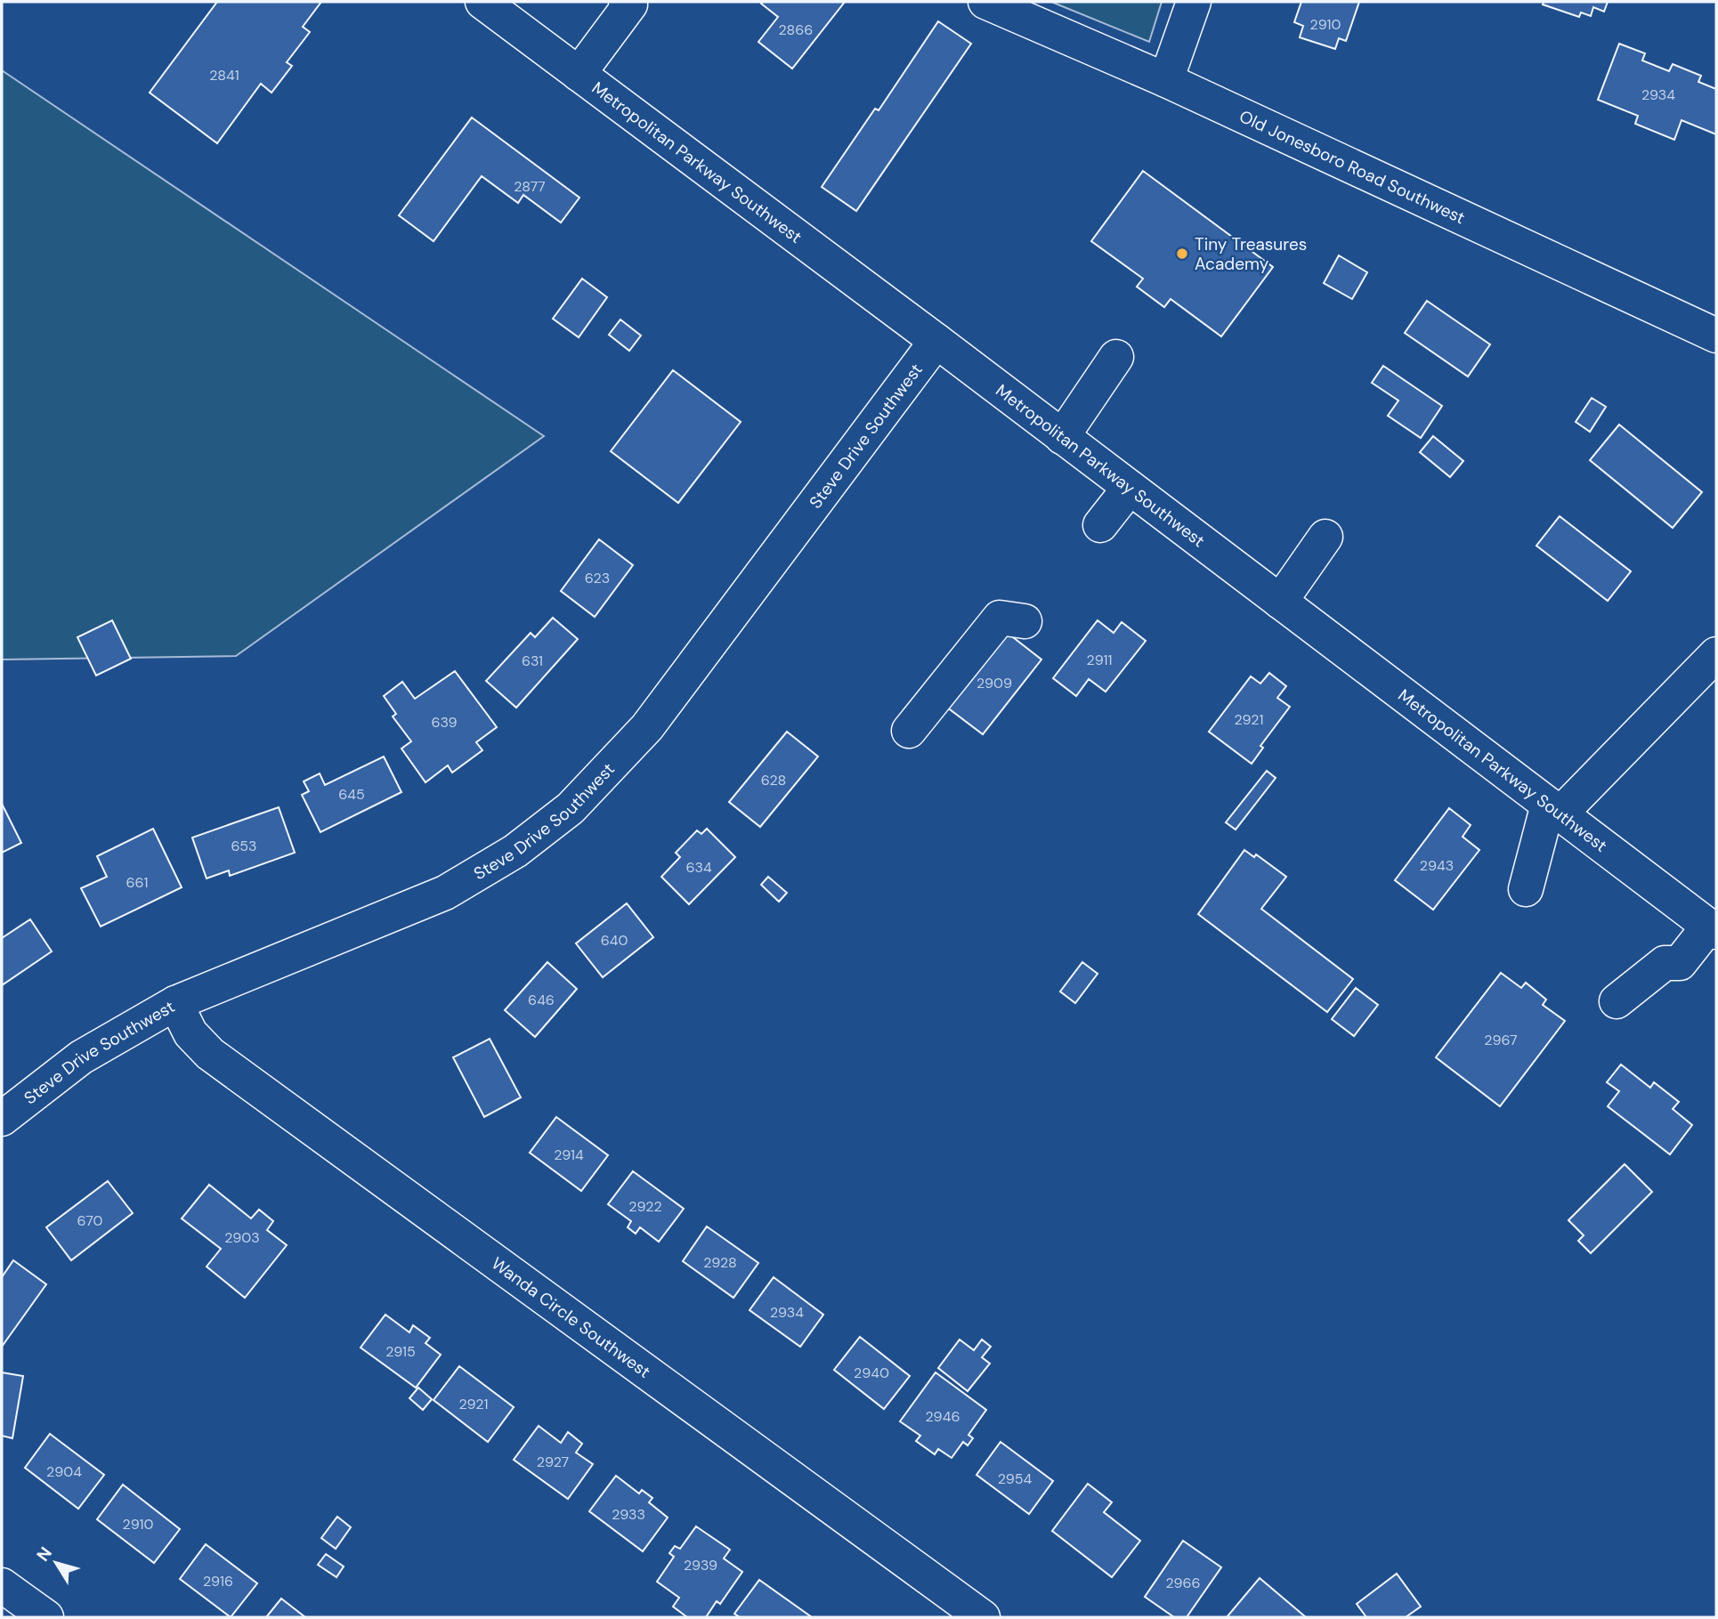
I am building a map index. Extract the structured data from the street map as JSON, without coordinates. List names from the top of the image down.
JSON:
{
  "streets": {
    "street": [
      "Metropolitan Parkway Southwest",
      "Old Jonesboro Road Southwest",
      "Steve Drive Southwest",
      "Wanda Circle Southwest"
    ]
  },
  "crossings": [
    ["Metropolitan Parkway Southwest", "Steve Drive Southwest"],
    ["Steve Drive Southwest", "Wanda Circle Southwest"]
  ],
  "places": ["Tiny Treasures Academy"],
  "house_numbers": [
    "2910",
    "2866",
    "2841",
    "2934",
    "2877",
    "623",
    "2911",
    "631",
    "2909",
    "2921",
    "639",
    "628",
    "645",
    "653",
    "2943",
    "634",
    "661",
    "640",
    "646",
    "2967",
    "2914",
    "2922",
    "670",
    "2903",
    "2928",
    "2934",
    "2915",
    "2940",
    "2921",
    "2946",
    "2927",
    "2904",
    "2954",
    "2933",
    "2910",
    "2939",
    "2916",
    "2966"
  ],
  "north": "top left"
}
